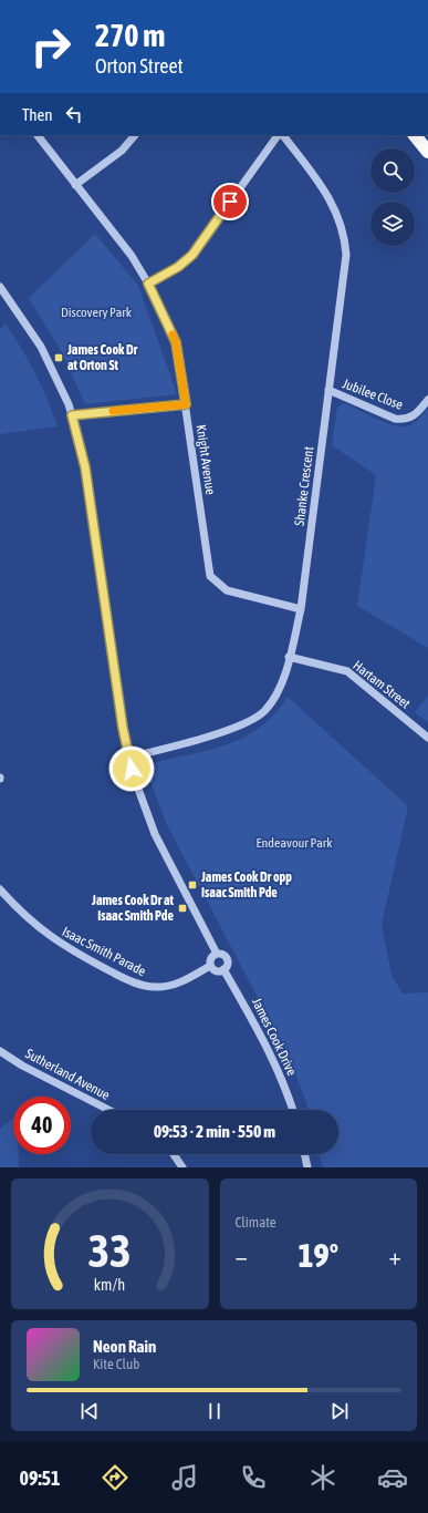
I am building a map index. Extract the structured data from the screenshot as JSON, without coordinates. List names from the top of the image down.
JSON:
{
  "streets": {
    "street": [
      "Jubilee Close",
      "Knight Avenue",
      "Shanke Crescent",
      "Hartam Street",
      "Isaac Smith Parade",
      "James Cook Drive",
      "Sutherland Avenue"
    ]
  },
  "crossings": [
    ["Jubilee Close", "Shanke Crescent"],
    ["Knight Avenue", "Shanke Crescent"],
    ["Shanke Crescent", "Hartam Street"],
    ["Isaac Smith Parade", "James Cook Drive"]
  ],
  "parks": ["Discovery Park", "Endeavour Park"],
  "places": {
    "transit": ["James Cook Dr at Orton St", "James Cook Dr opp Isaac Smith Pde", "James Cook Dr at Isaac Smith Pde"]
  },
  "page": {
    "turn": ["270 m", "Orton Street"],
    "then": "Then",
    "limit": "40",
    "trip": "09:53 · 2 min · 550 m",
    "tile": "Climate",
    "heat": ["−", "19°", "+"],
    "song": ["Neon Rain", "Kite Club"],
    "tabs": "09:51",
    "gauge": ["33", "km/h"]
  }
}
